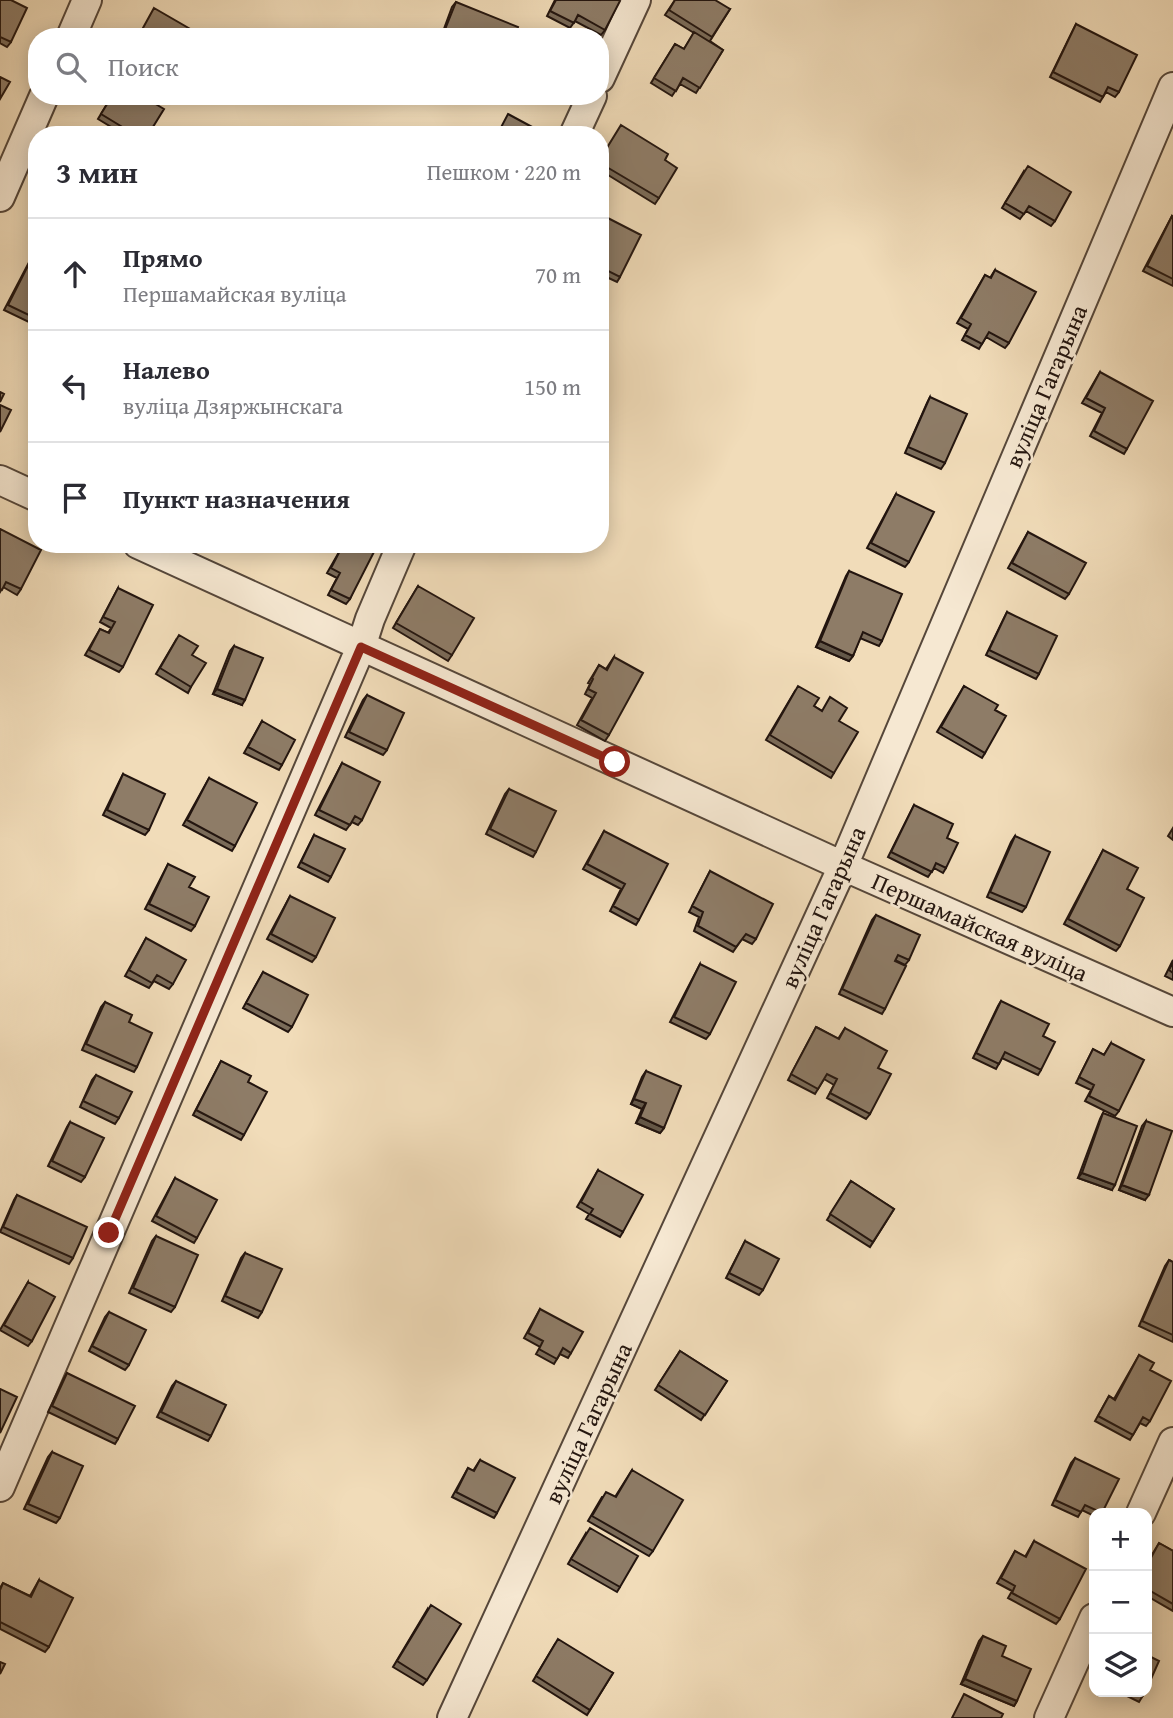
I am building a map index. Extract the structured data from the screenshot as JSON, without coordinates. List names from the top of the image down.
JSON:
{
  "streets": {
    "street": ["вуліца Гагарына", "Першамайская вуліца"]
  },
  "crossings": [
    ["вуліца Гагарына", "Першамайская вуліца"]
  ],
  "page": {
    "search": "Поиск",
    "heading": ["3 мин", "Пешком · 220 m"],
    "list": [
      ["Прямо", "Першамайская вуліца", "70 m"],
      ["Налево", "вуліца Дзяржынскага", "150 m"],
      "Пункт назначения"
    ],
    "map_buttons": ["+", "−"]
  }
}
